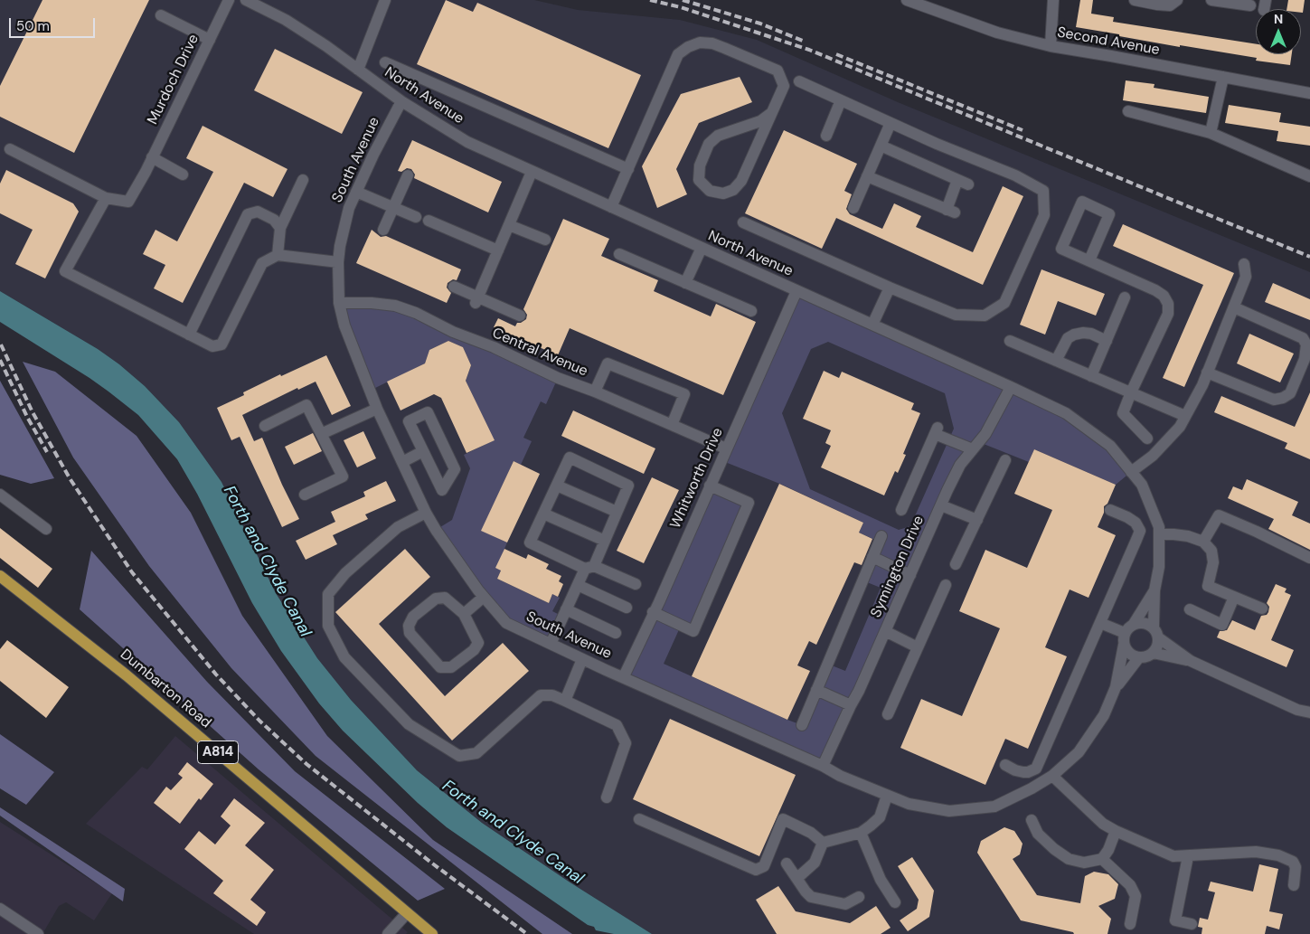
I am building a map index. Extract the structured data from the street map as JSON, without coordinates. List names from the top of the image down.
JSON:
{
  "streets": {
    "main road": ["Dumbarton Road", "A814"],
    "street": [
      "Second Avenue",
      "Murdoch Drive",
      "North Avenue",
      "South Avenue",
      "Central Avenue",
      "Whitworth Drive",
      "Symington Drive"
    ]
  },
  "crossings": [
    ["North Avenue", "South Avenue"],
    ["North Avenue", "Whitworth Drive"],
    ["North Avenue", "Symington Drive"],
    ["South Avenue", "Central Avenue"],
    ["South Avenue", "Whitworth Drive"],
    ["South Avenue", "Symington Drive"],
    ["Central Avenue", "Whitworth Drive"]
  ],
  "water": ["Forth and Clyde Canal"],
  "scale_bar": "50 m",
  "north": "top"
}
